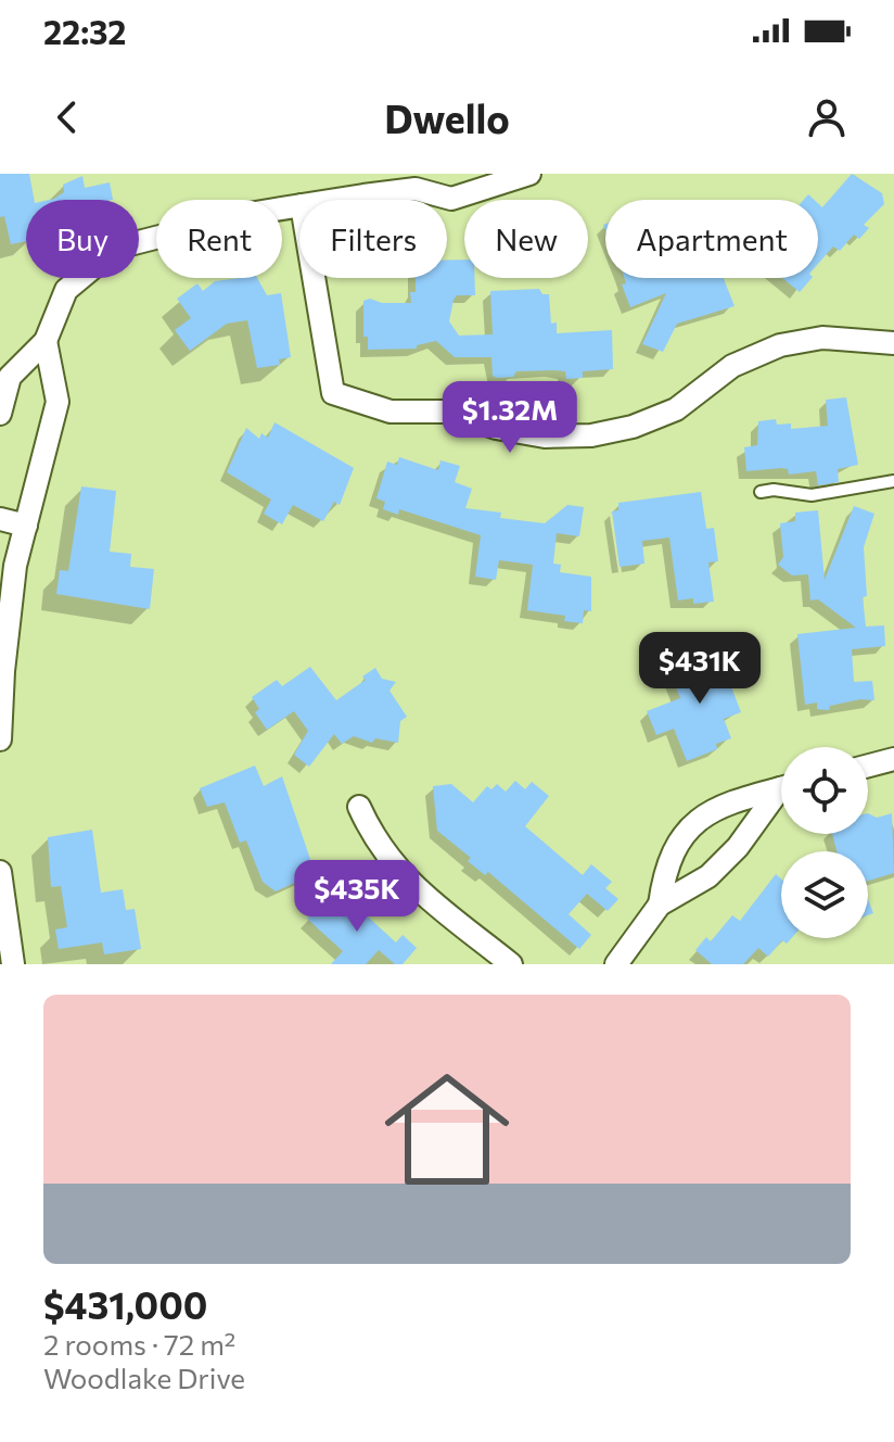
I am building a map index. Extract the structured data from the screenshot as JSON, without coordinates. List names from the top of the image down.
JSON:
{
  "page": {
    "status": "22:32",
    "header": "Dwello",
    "chip": [
      "Buy",
      "Rent",
      "Filters",
      "New",
      "Apartment"
    ],
    "price": ["$1.32M", "$431K", "$435K"],
    "list": [
      {
        "name": "$431,000",
        "note": "2 rooms · 72 m² · Woodlake Drive"
      }
    ]
  }
}
